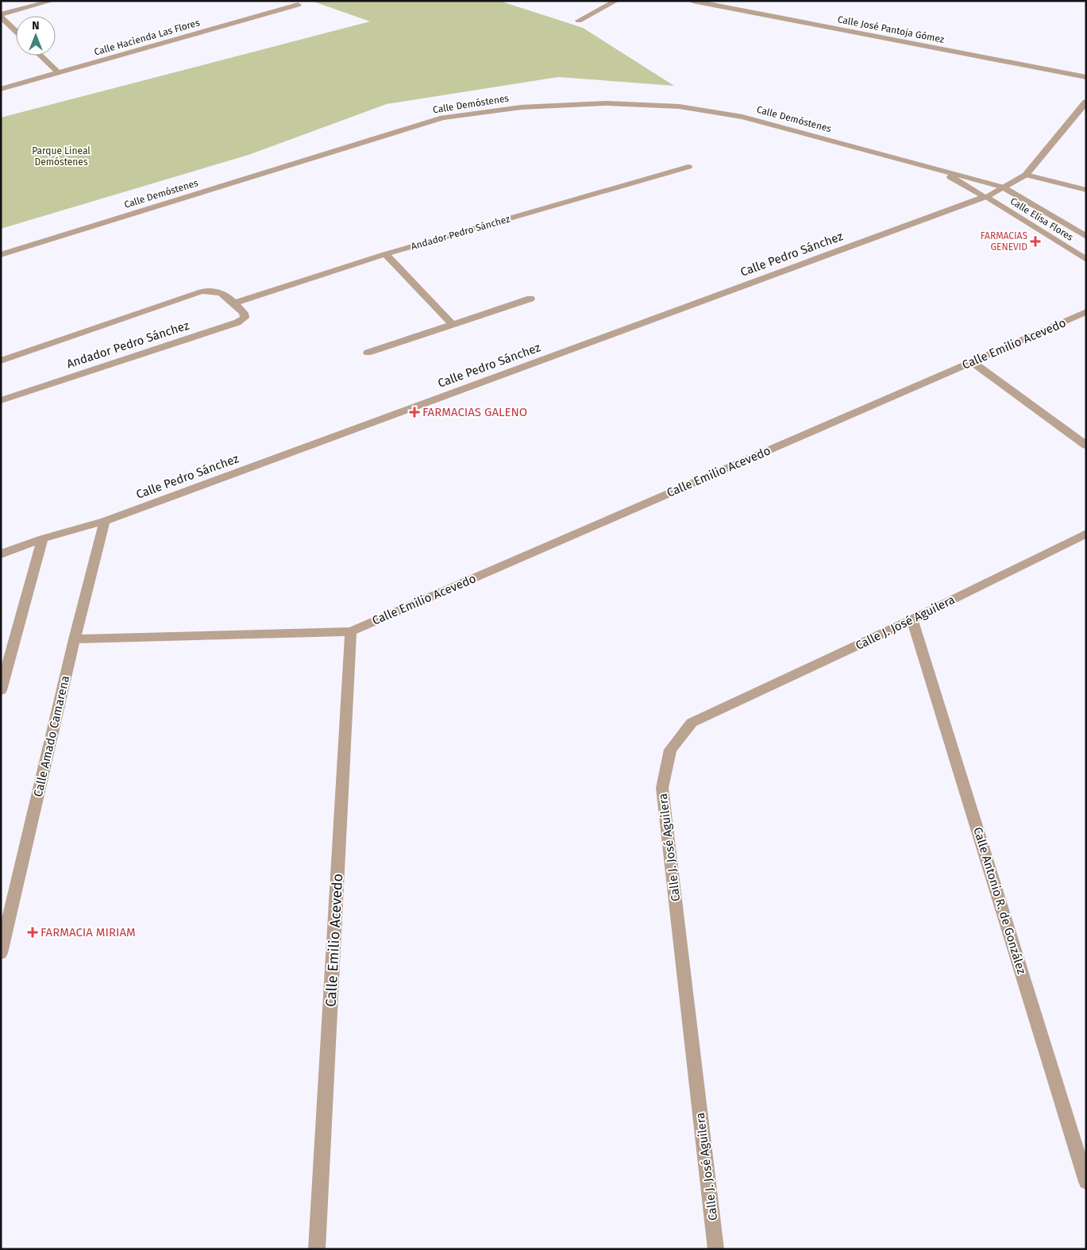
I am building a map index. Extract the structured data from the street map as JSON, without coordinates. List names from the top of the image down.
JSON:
{
  "streets": {
    "street": [
      "Calle José Pantoja Gómez",
      "Calle Hacienda Las Flores",
      "Calle Demóstenes",
      "Calle Elisa Flores",
      "Andador Pedro Sánchez",
      "Calle Pedro Sánchez",
      "Calle Emilio Acevedo",
      "Calle J. José Aguilera",
      "Calle Amado Camarena",
      "Calle Antonio R. de González"
    ]
  },
  "crossings": [
    ["Calle Demóstenes", "Calle Elisa Flores"],
    ["Calle Demóstenes", "Calle Pedro Sánchez"],
    ["Calle Elisa Flores", "Calle Pedro Sánchez"],
    ["Calle Pedro Sánchez", "Calle Amado Camarena"],
    ["Calle Emilio Acevedo", "Calle Amado Camarena"],
    ["Calle J. José Aguilera", "Calle Antonio R. de González"]
  ],
  "parks": ["Parque Lineal Demóstenes"],
  "places": {
    "health": ["FARMACIAS GENEVID", "FARMACIAS GALENO", "FARMACIA MIRIAM"]
  },
  "north": "top"
}
